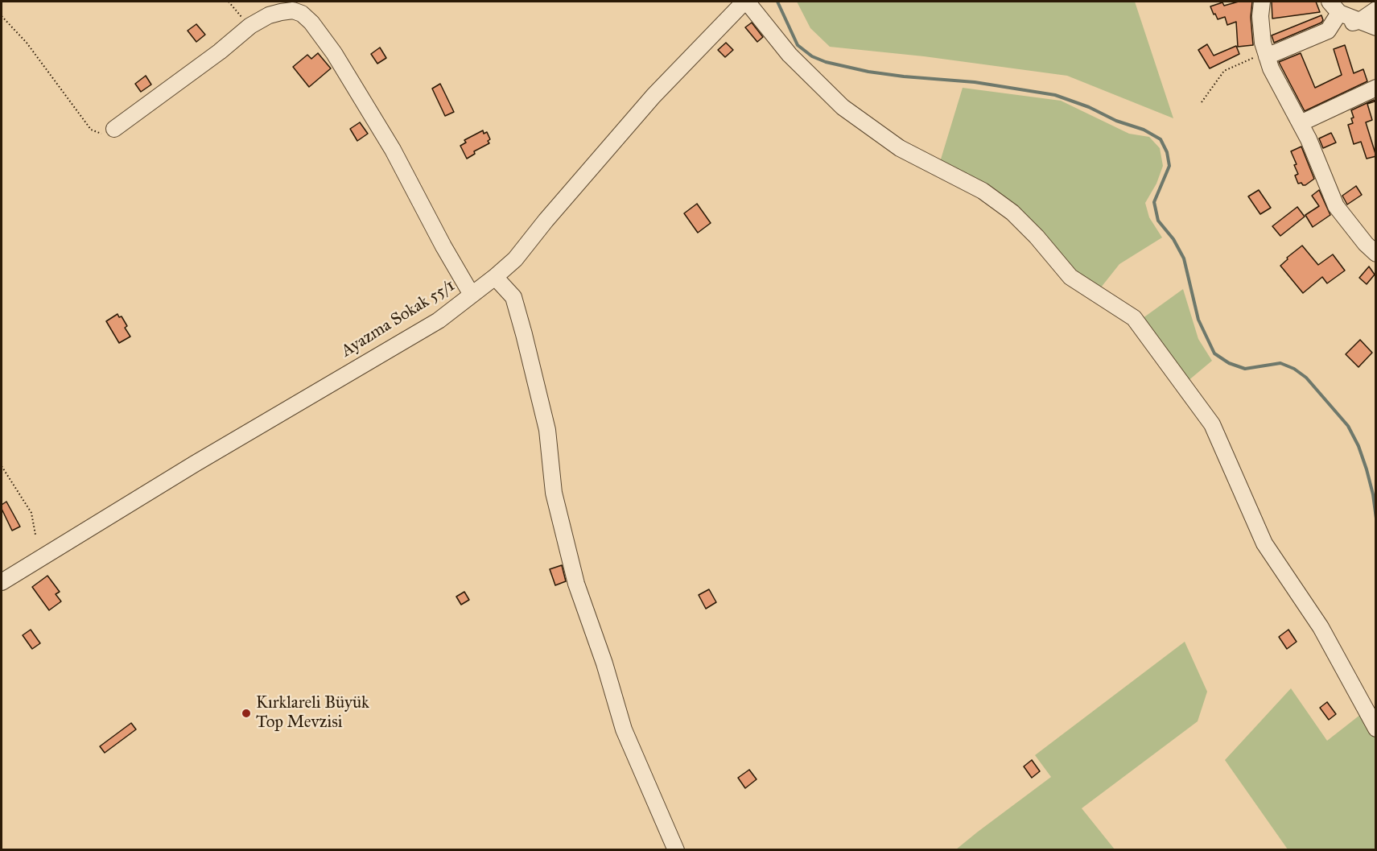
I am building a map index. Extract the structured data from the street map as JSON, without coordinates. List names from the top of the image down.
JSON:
{
  "streets": {
    "street": ["Ayazma Sokak 55/1"]
  },
  "places": ["Kırklareli Büyük Top Mevzisi"]
}
